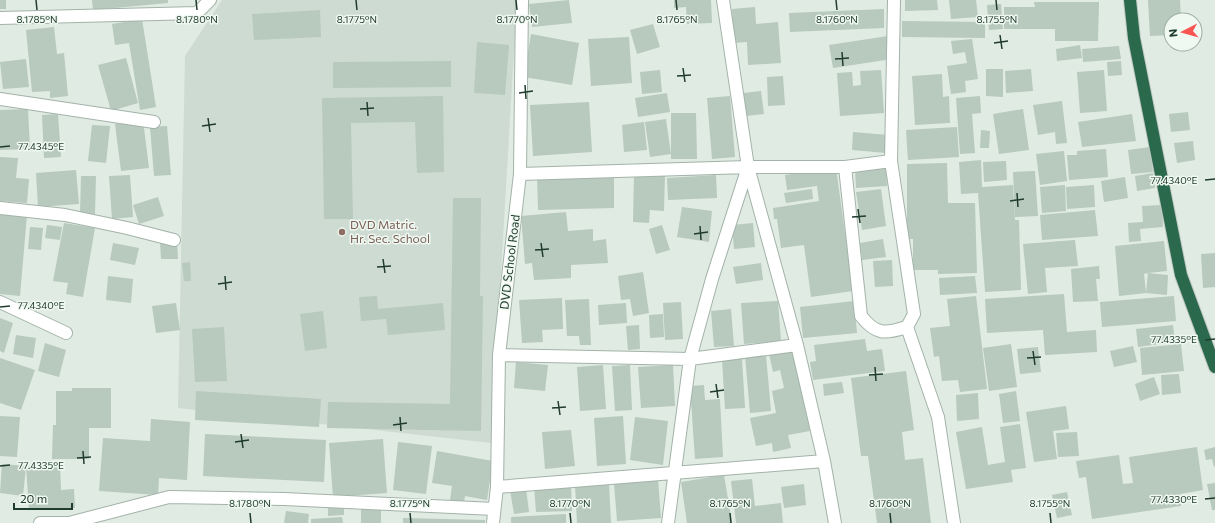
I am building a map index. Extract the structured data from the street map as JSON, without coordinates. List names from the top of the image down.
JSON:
{
  "streets": {
    "street": ["DVD School Road"]
  },
  "places": ["DVD Matric. Hr. Sec. School"],
  "scale_bar": "20 m",
  "north": "left",
  "coordinates": [
    "8.1785°N",
    "8.1780°N",
    "8.1775°N",
    "8.1770°N",
    "8.1765°N",
    "8.1760°N",
    "8.1755°N",
    "77.4345°E",
    "77.4340°E",
    "77.4335°E",
    "77.4330°E"
  ]
}
